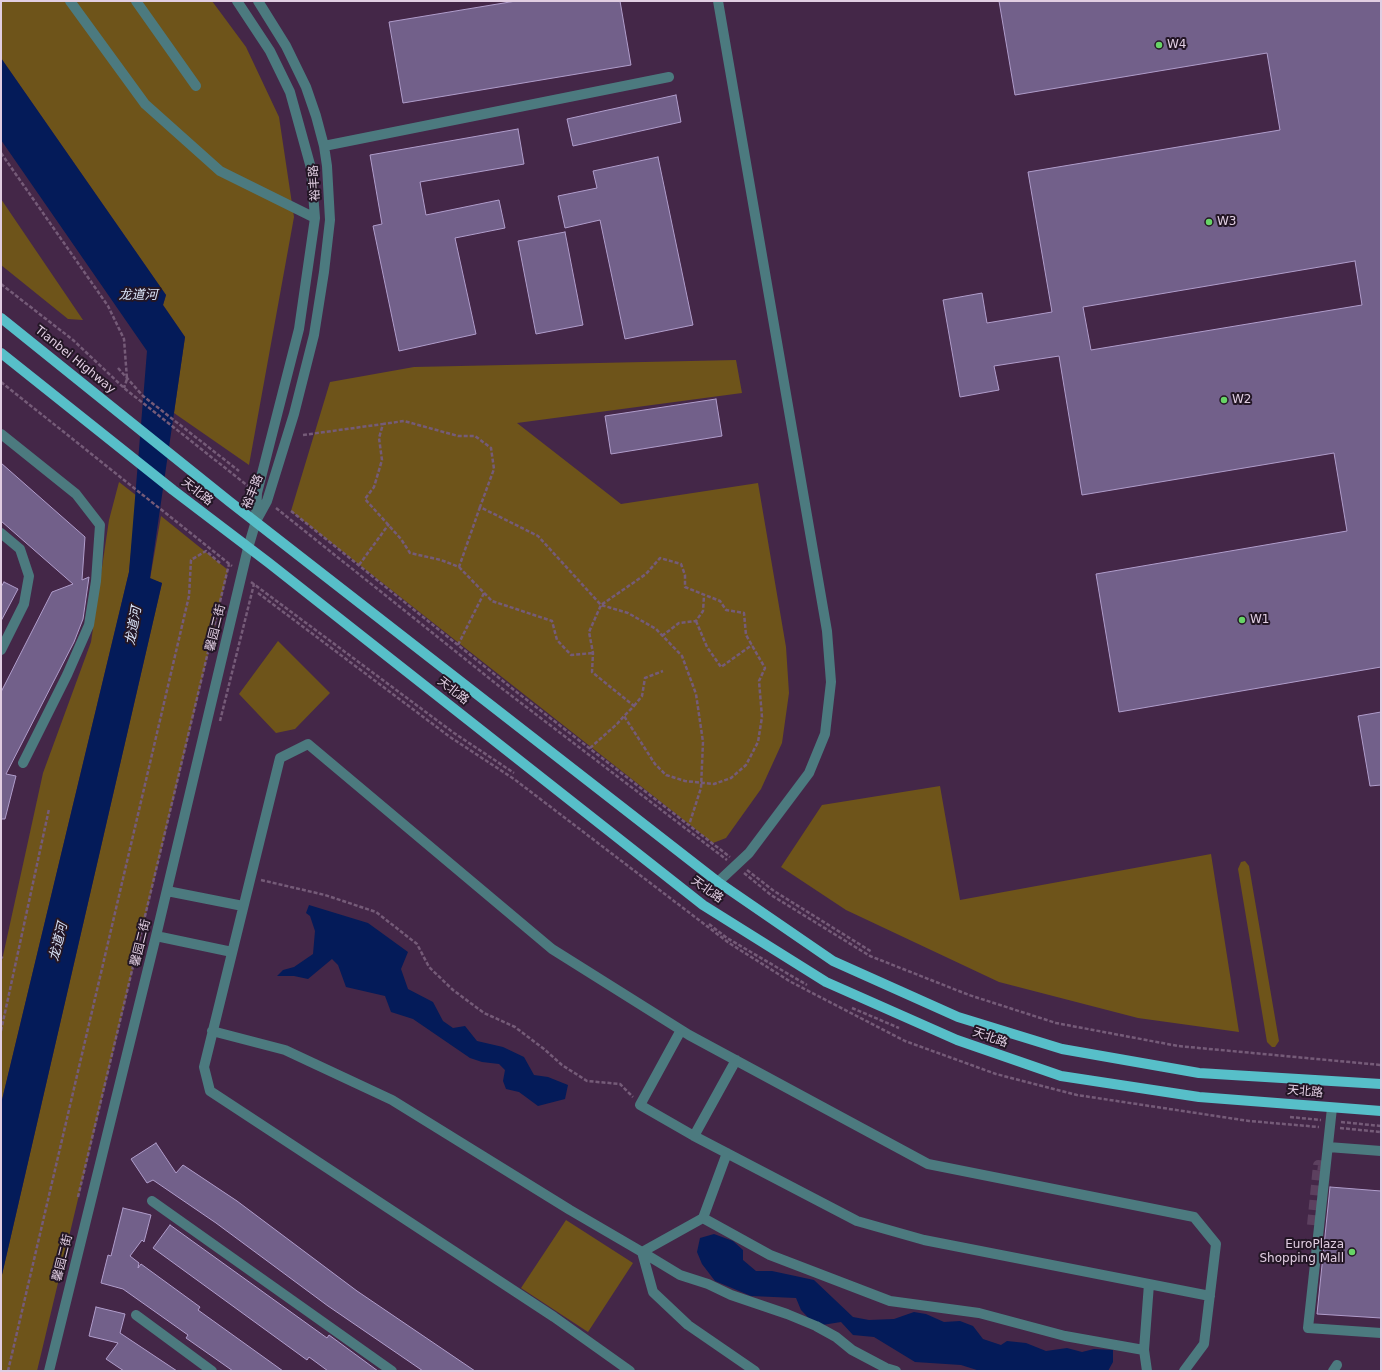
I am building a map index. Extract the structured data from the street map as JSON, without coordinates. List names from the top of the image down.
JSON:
{
  "streets": {
    "main road": ["Tianbei Highway", "天北路"],
    "street": ["裕丰路", "馨园二街"]
  },
  "crossings": [
    ["裕丰路", "天北路"],
    ["裕丰路", "馨园二街"],
    ["Tianbei Highway", "天北路"],
    ["天北路", "馨园二街"]
  ],
  "water": ["龙道河"],
  "places": [
    "W4",
    "W3",
    "W2",
    "W1",
    "EuroPlaza Shopping Mall"
  ]
}
